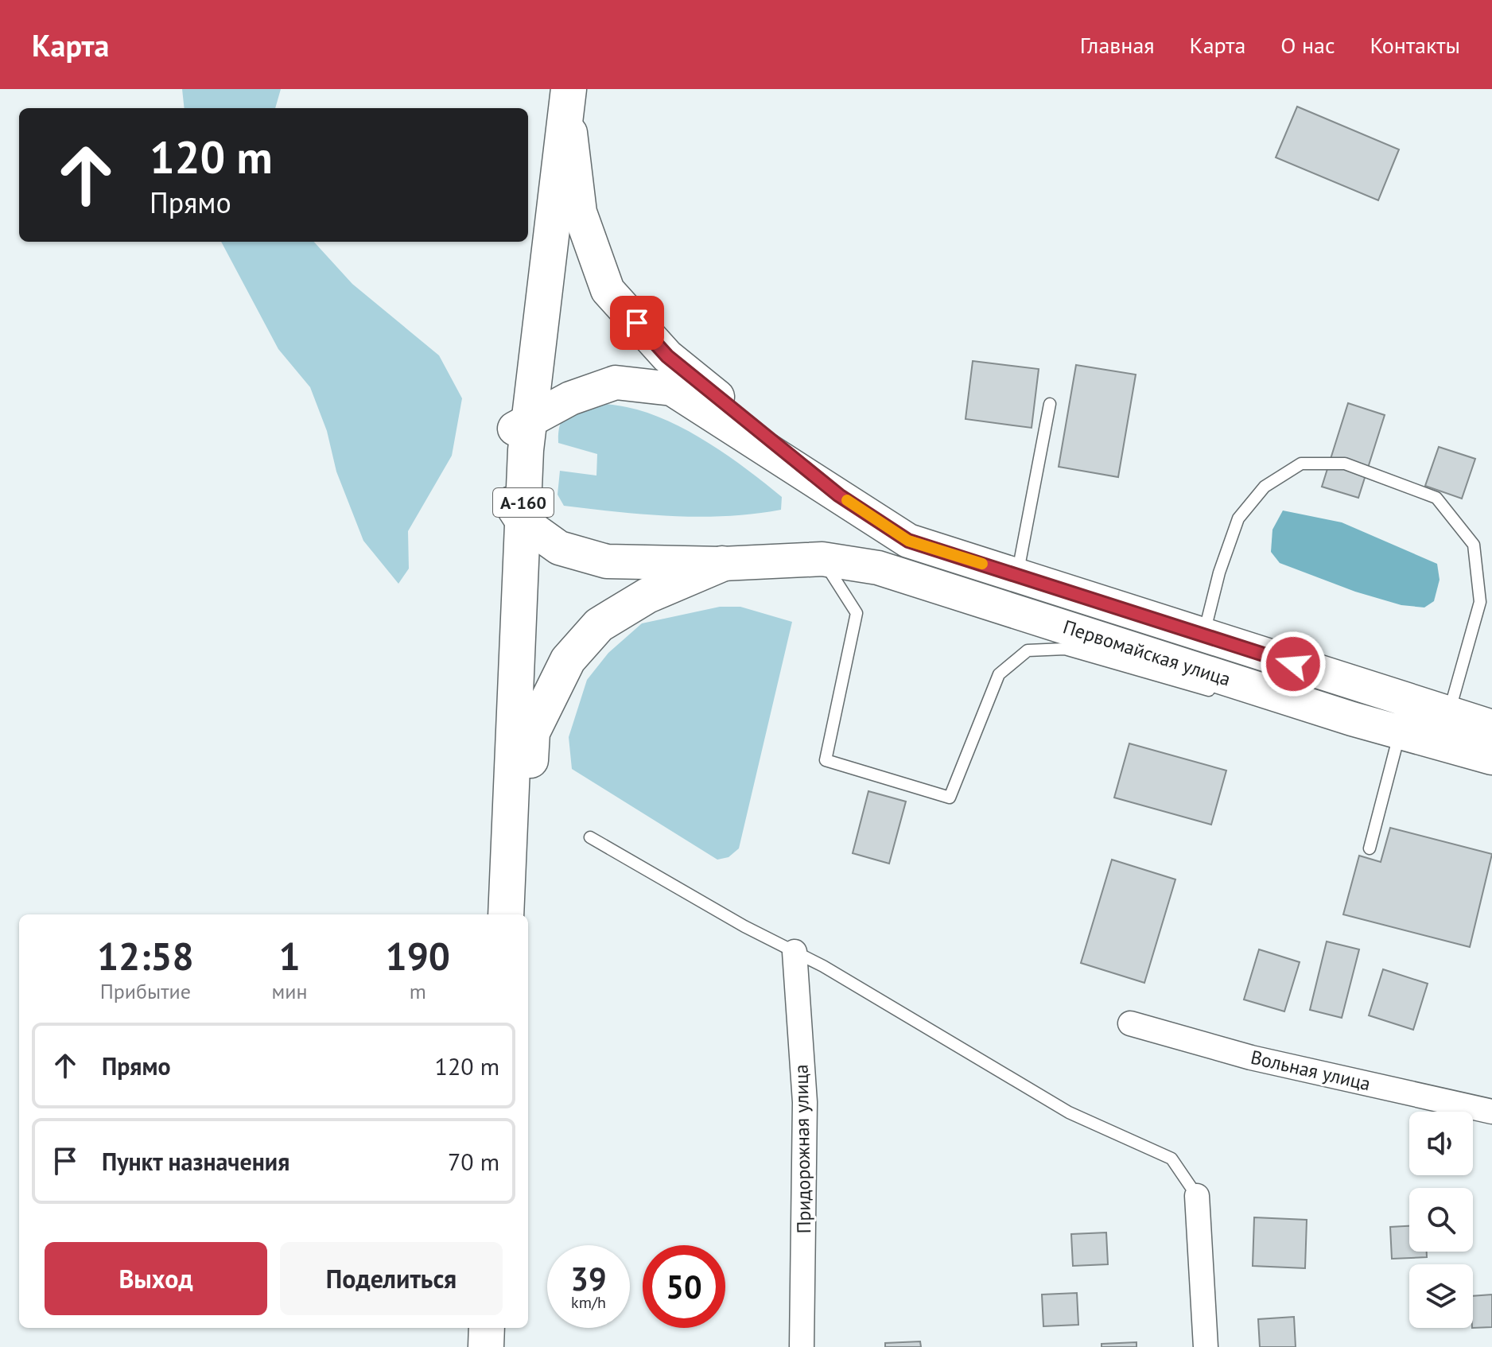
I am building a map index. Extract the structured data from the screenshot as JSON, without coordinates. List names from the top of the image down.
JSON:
{
  "streets": {
    "highway": ["А-160"],
    "main road": ["Первомайская улица"],
    "street": ["Вольная улица", "Придорожная улица"]
  },
  "crossings": [
    ["А-160", "Первомайская улица"]
  ],
  "page": {
    "header": "Карта",
    "nav": [
      "Главная",
      "Карта",
      "О нас",
      "Контакты"
    ],
    "turn": ["120 m", "Прямо"],
    "eta": [
      "12:58",
      "Прибытие",
      "1",
      "мин",
      "190",
      "m"
    ],
    "list": [
      {
        "name": "Прямо",
        "value": "120 m"
      },
      {
        "name": "Пункт назначения",
        "value": "70 m"
      }
    ],
    "buttons": ["Выход", "Поделиться"],
    "speed": "39 km/h",
    "limit": "50"
  }
}
